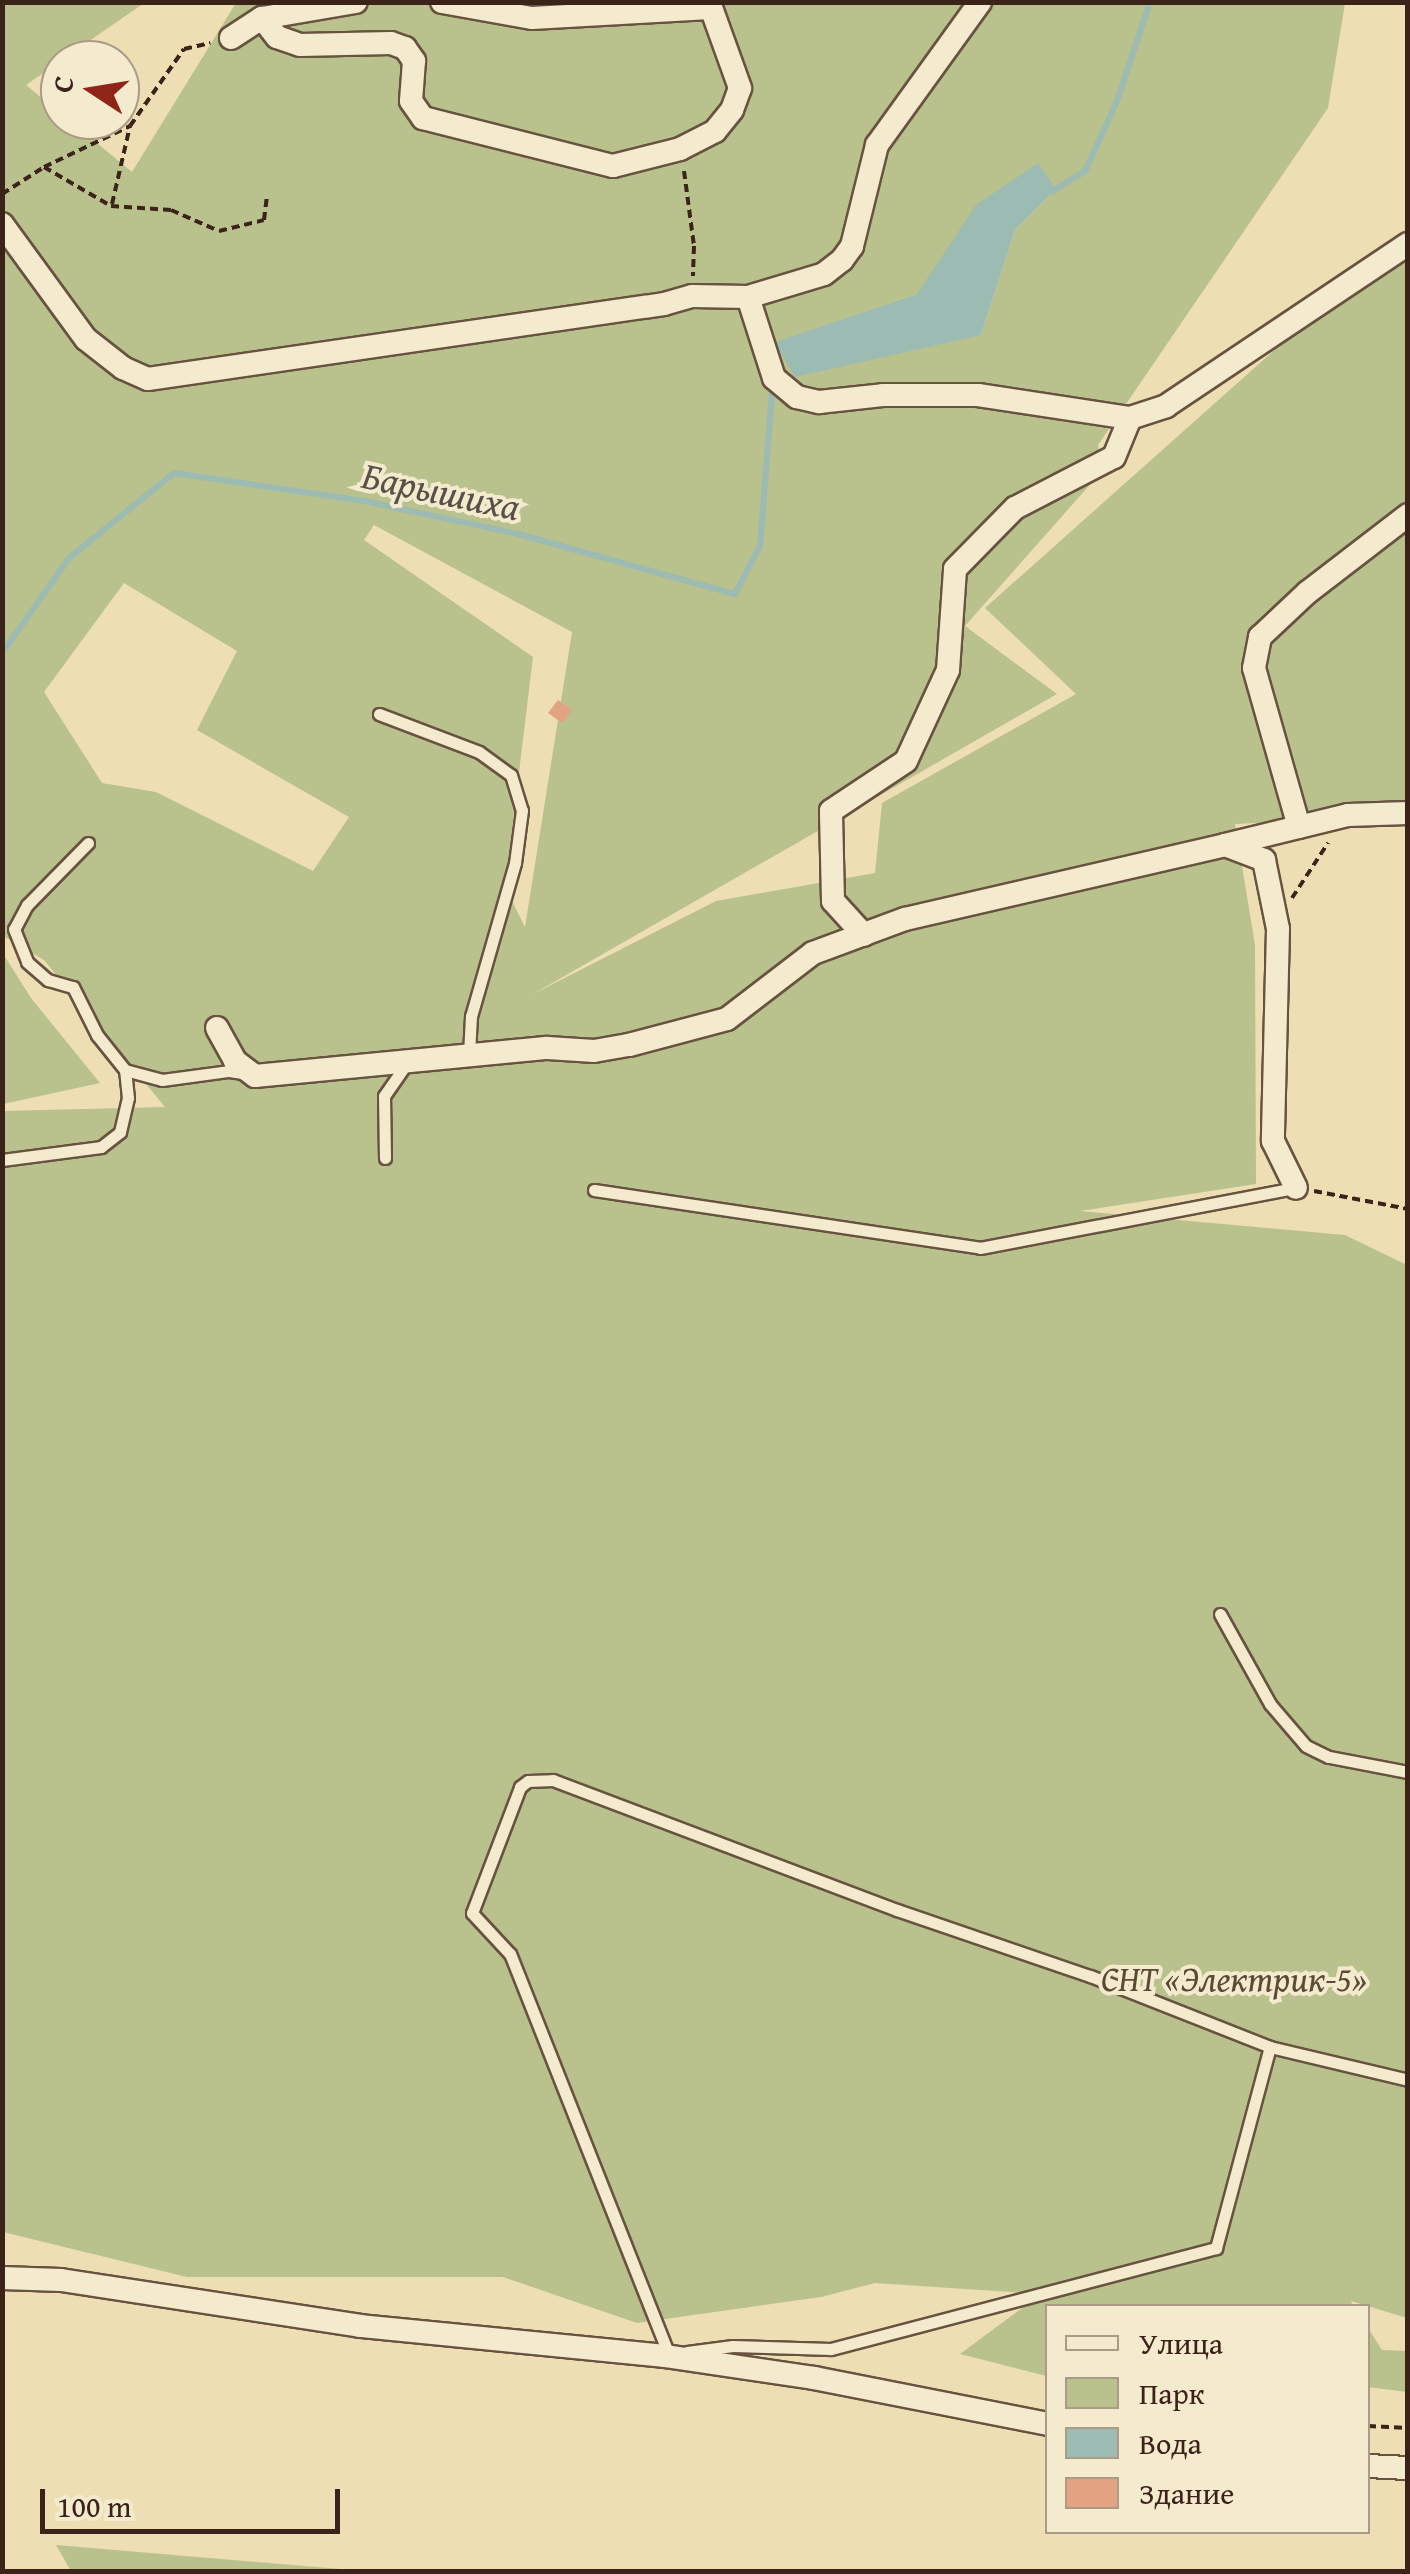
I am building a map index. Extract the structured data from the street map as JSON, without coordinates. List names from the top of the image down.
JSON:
{
  "water": ["Барышиха"],
  "parks": ["СНТ «Электрик-5»"],
  "legend": [
    "Улица",
    "Парк",
    "Вода",
    "Здание"
  ],
  "scale_bar": "100 m",
  "north": "left"
}
